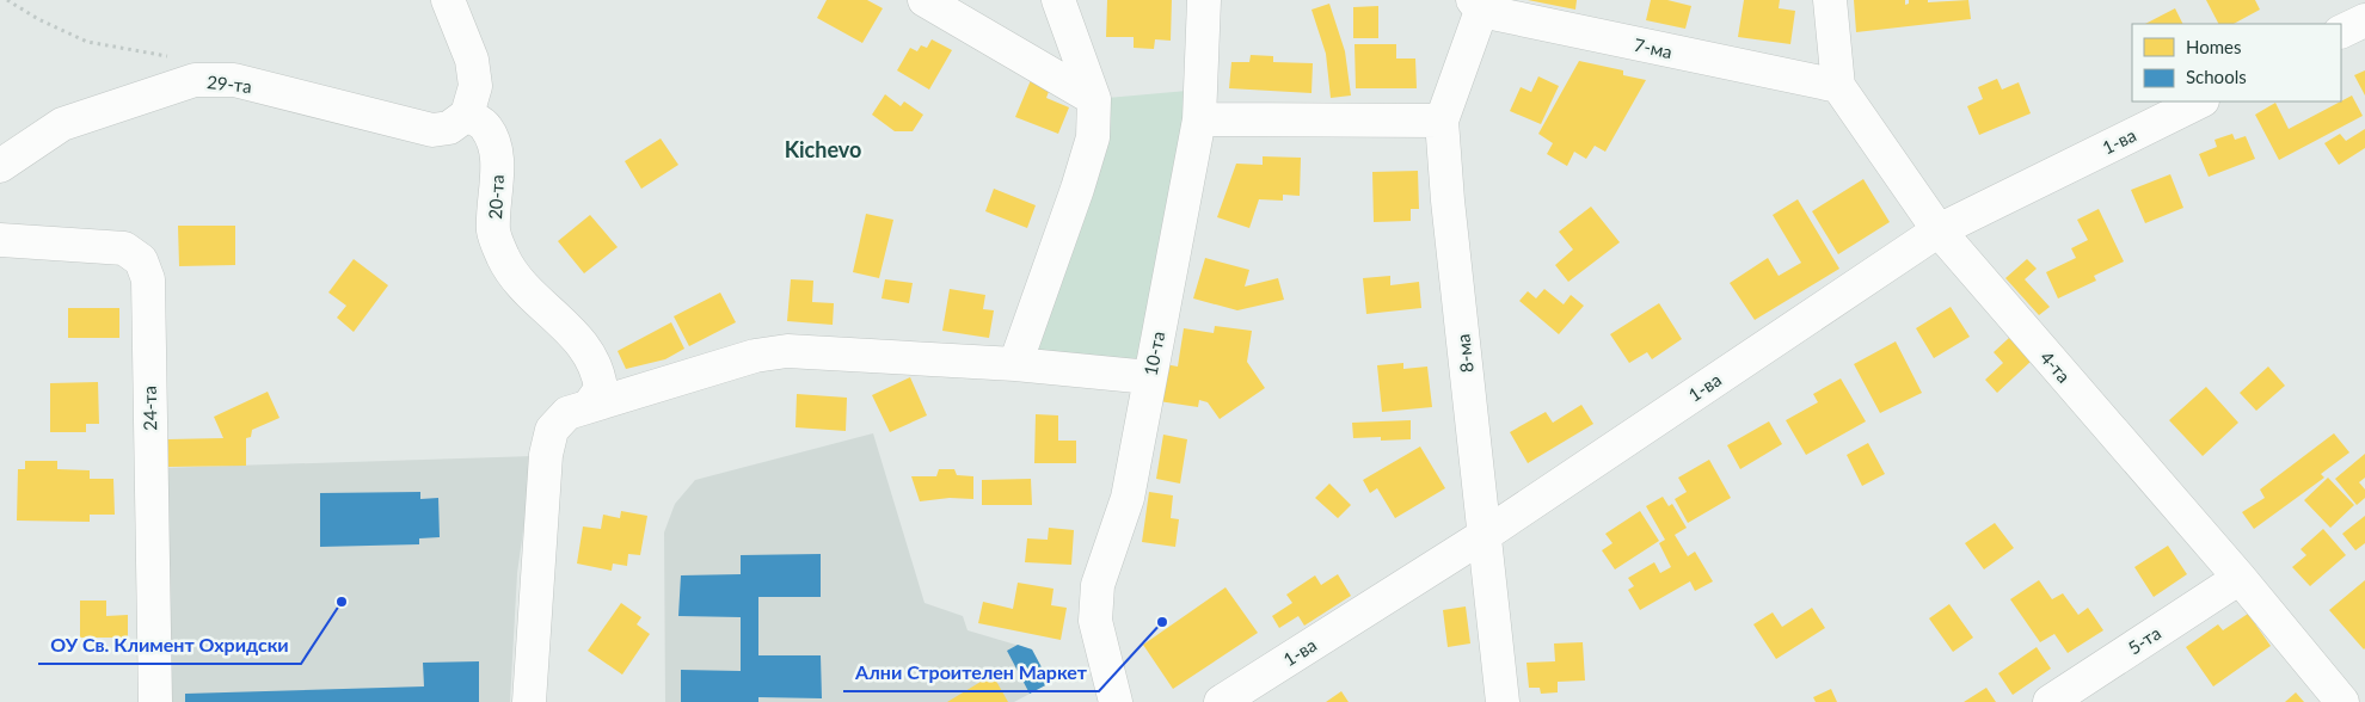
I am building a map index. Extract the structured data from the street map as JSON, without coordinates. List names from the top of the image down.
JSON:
{
  "streets": {
    "street": [
      "7-ма",
      "29-та",
      "1-ва",
      "20-та",
      "10-та",
      "8-ма",
      "4-та",
      "24-та",
      "5-та"
    ]
  },
  "crossings": [
    ["7-ма", "8-ма"],
    ["7-ма", "4-та"],
    ["29-та", "20-та"],
    ["1-ва", "8-ма"],
    ["1-ва", "4-та"],
    ["4-та", "5-та"]
  ],
  "districts": ["Kichevo"],
  "places": ["ОУ Св. Климент Охридски", "Ални Строителен Маркет"],
  "legend": ["Homes", "Schools"]
}
